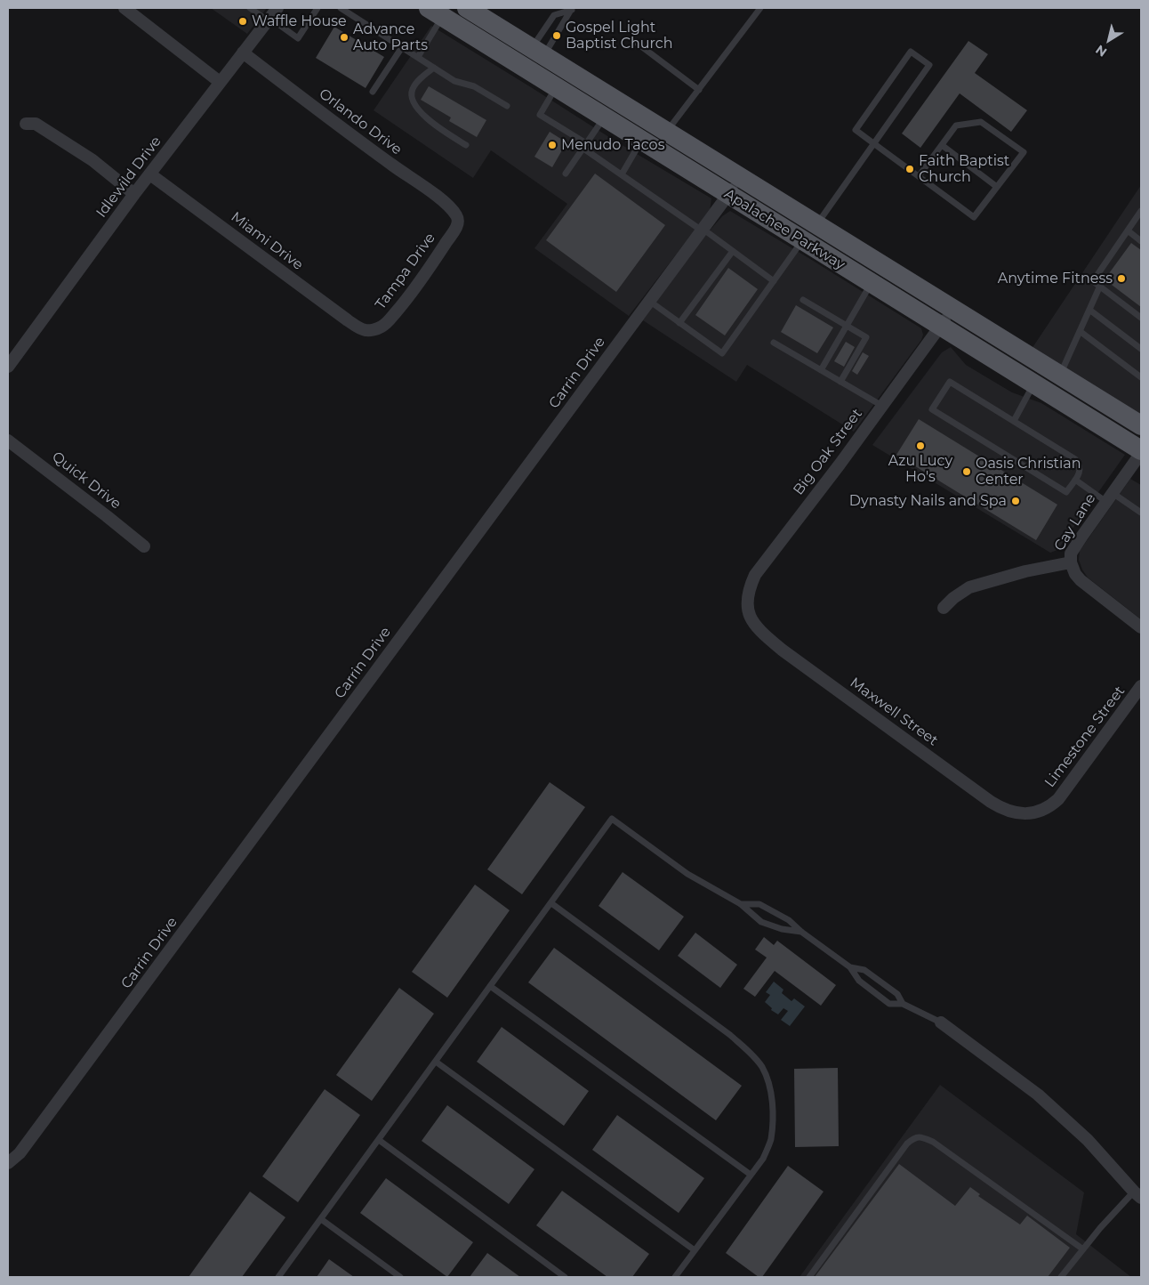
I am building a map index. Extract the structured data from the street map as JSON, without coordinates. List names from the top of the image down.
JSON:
{
  "streets": {
    "main road": ["Apalachee Parkway"],
    "street": [
      "Orlando Drive",
      "Idlewild Drive",
      "Miami Drive",
      "Tampa Drive",
      "Carrin Drive",
      "Big Oak Street",
      "Quick Drive",
      "Cay Lane",
      "Maxwell Street",
      "Limestone Street"
    ]
  },
  "crossings": [
    ["Orlando Drive", "Idlewild Drive"],
    ["Orlando Drive", "Tampa Drive"],
    ["Idlewild Drive", "Miami Drive"],
    ["Apalachee Parkway", "Carrin Drive"],
    ["Apalachee Parkway", "Big Oak Street"],
    ["Apalachee Parkway", "Cay Lane"],
    ["Miami Drive", "Tampa Drive"],
    ["Big Oak Street", "Maxwell Street"],
    ["Maxwell Street", "Limestone Street"]
  ],
  "places": [
    "Waffle House",
    "Gospel Light Baptist Church",
    "Advance Auto Parts",
    "Menudo Tacos",
    "Faith Baptist Church",
    "Anytime Fitness",
    "Azu Lucy Ho's",
    "Oasis Christian Center",
    "Dynasty Nails and Spa"
  ],
  "north": "bottom left"
}
